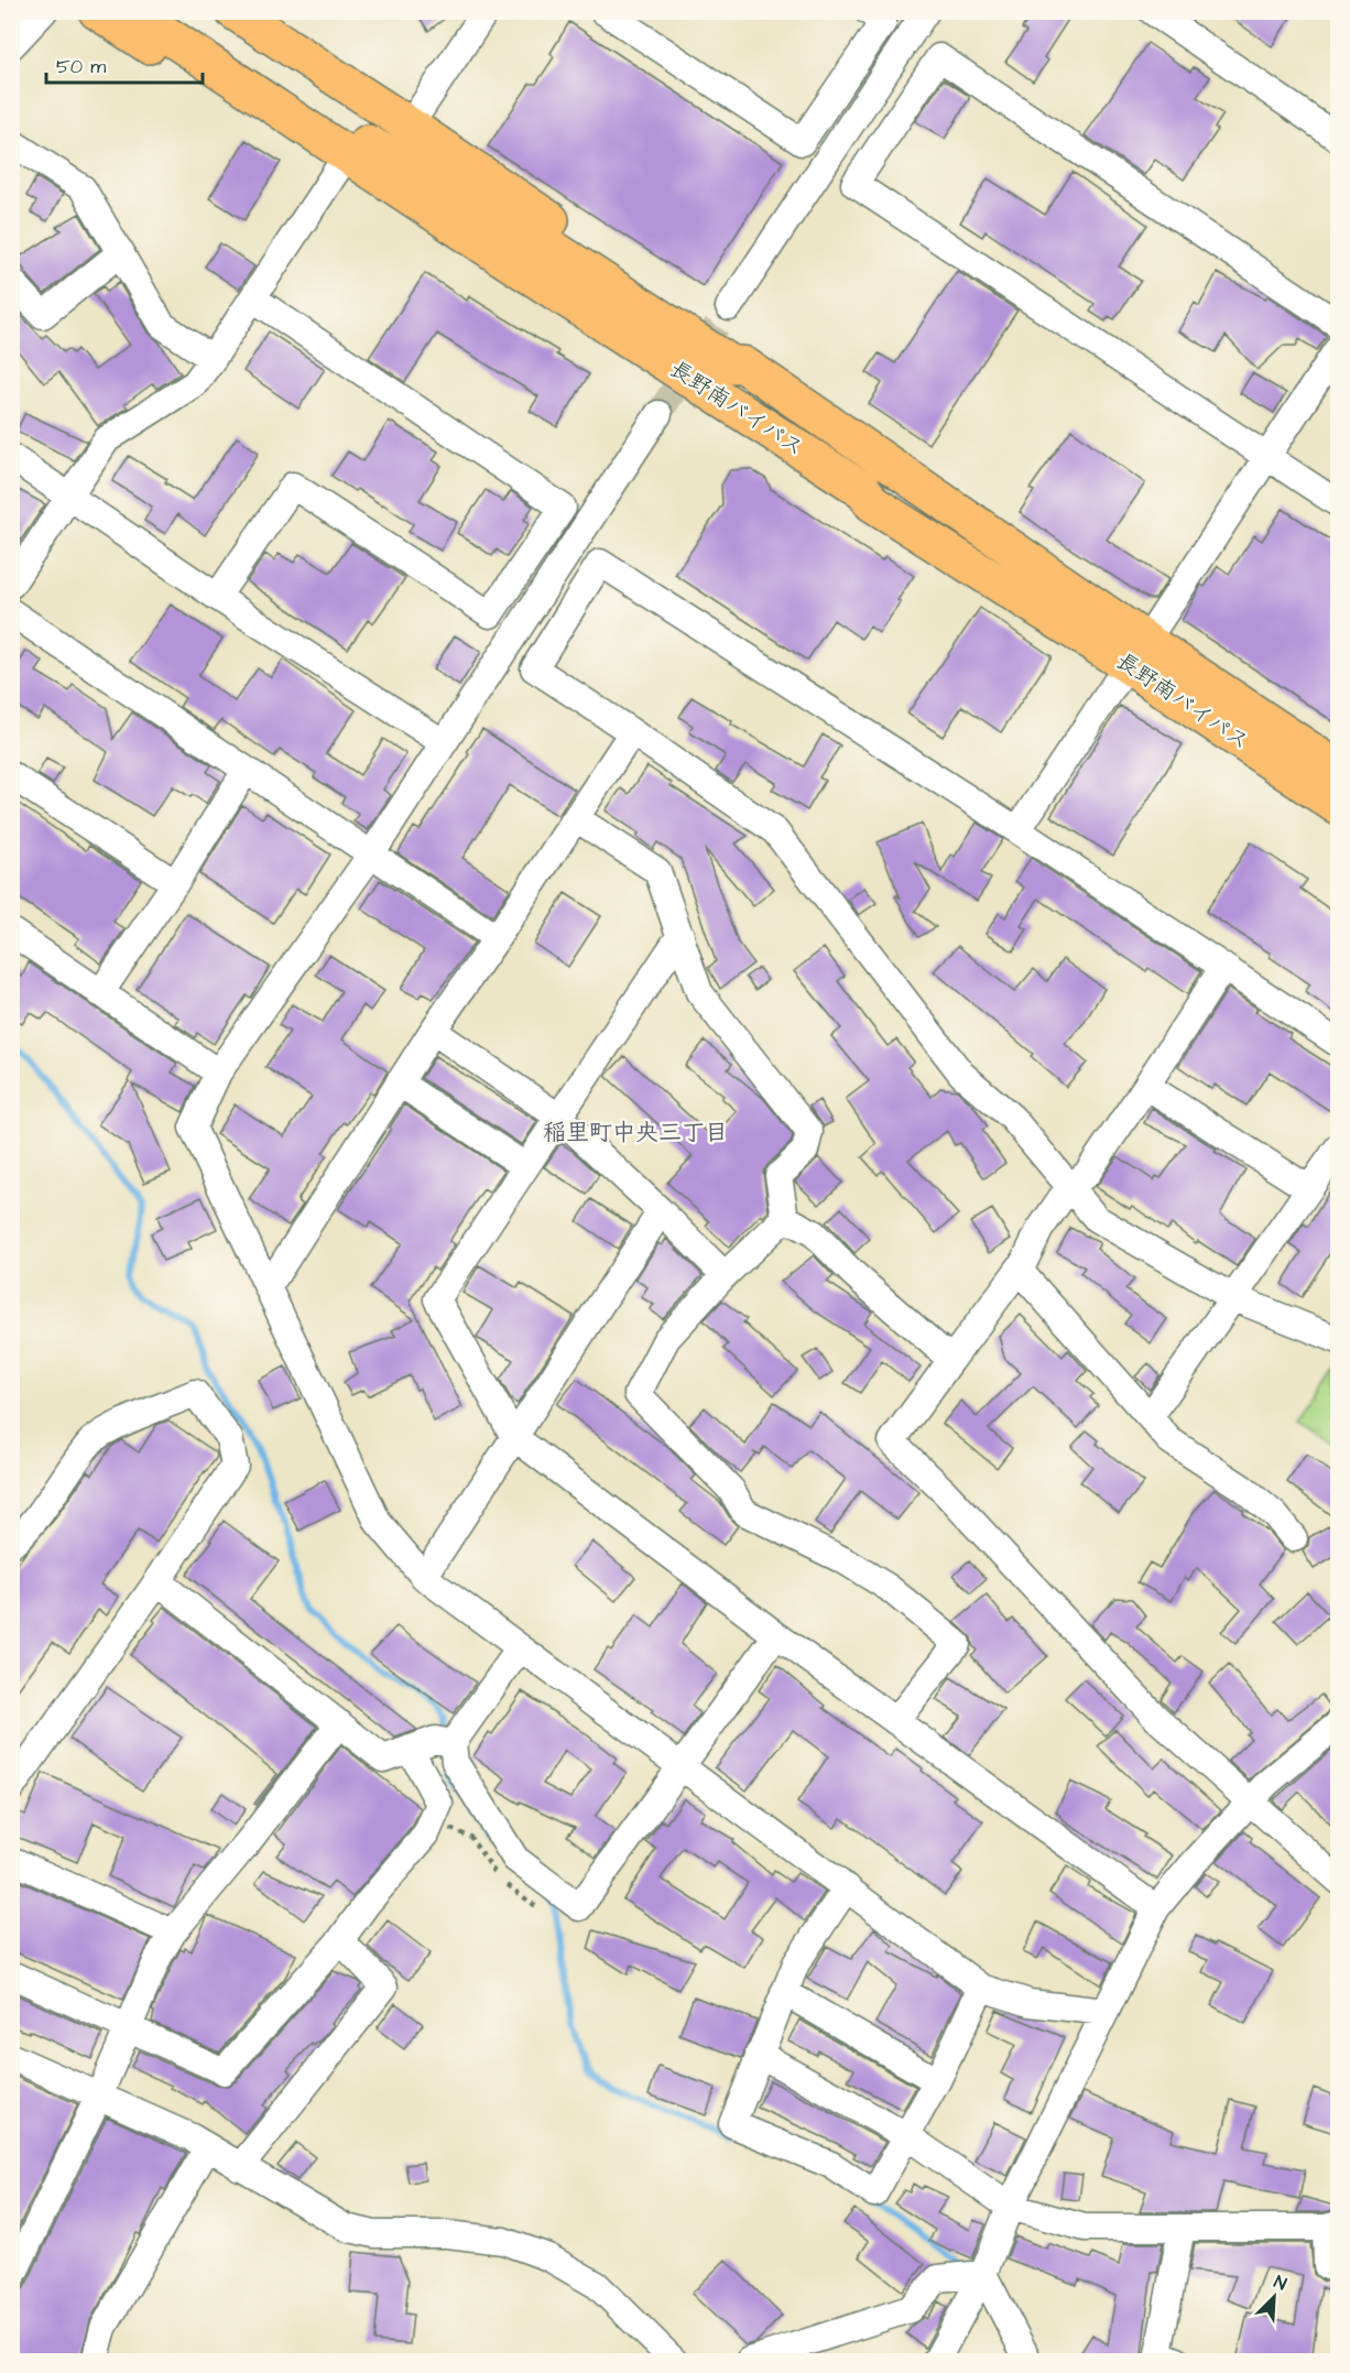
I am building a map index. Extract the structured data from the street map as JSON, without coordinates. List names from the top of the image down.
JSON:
{
  "streets": {
    "highway": ["長野南バイパス"]
  },
  "districts": ["稲里町中央三丁目"],
  "scale_bar": "50 m",
  "north": "top right"
}
